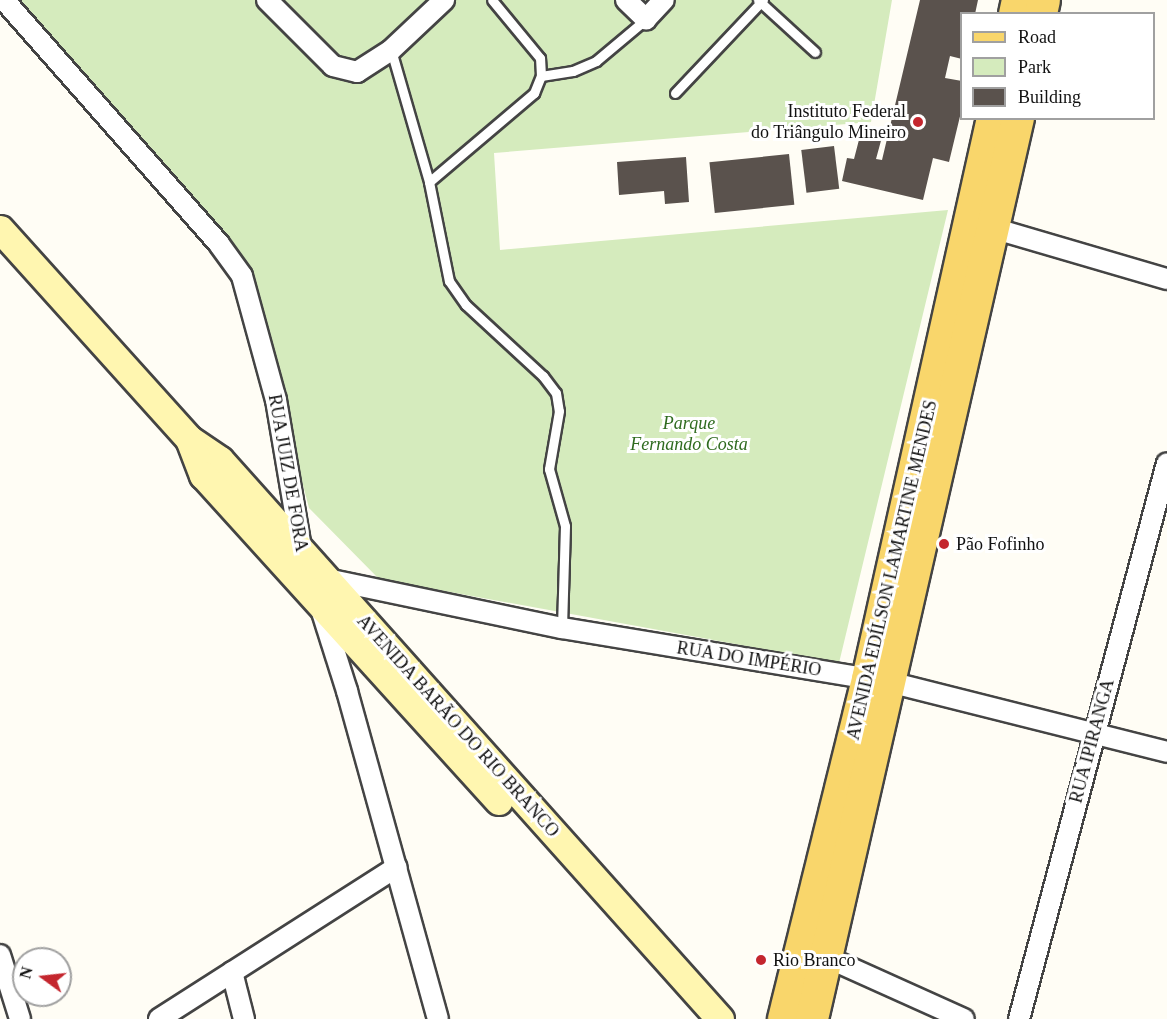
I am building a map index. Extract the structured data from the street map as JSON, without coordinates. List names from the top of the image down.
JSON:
{
  "streets": {
    "main road": ["AVENIDA EDÍLSON LAMARTINE MENDES"],
    "street": [
      "RUA JUIZ DE FORA",
      "RUA DO IMPÉRIO",
      "AVENIDA BARÃO DO RIO BRANCO",
      "RUA IPIRANGA"
    ]
  },
  "crossings": [
    ["RUA JUIZ DE FORA", "AVENIDA BARÃO DO RIO BRANCO"],
    ["AVENIDA EDÍLSON LAMARTINE MENDES", "RUA DO IMPÉRIO"],
    ["RUA DO IMPÉRIO", "AVENIDA BARÃO DO RIO BRANCO"],
    ["RUA DO IMPÉRIO", "RUA IPIRANGA"]
  ],
  "parks": ["Parque Fernando Costa"],
  "places": ["Instituto Federal do Triângulo Mineiro", "Pão Fofinho", "Rio Branco"],
  "legend": ["Road", "Park", "Building"],
  "north": "left"
}
